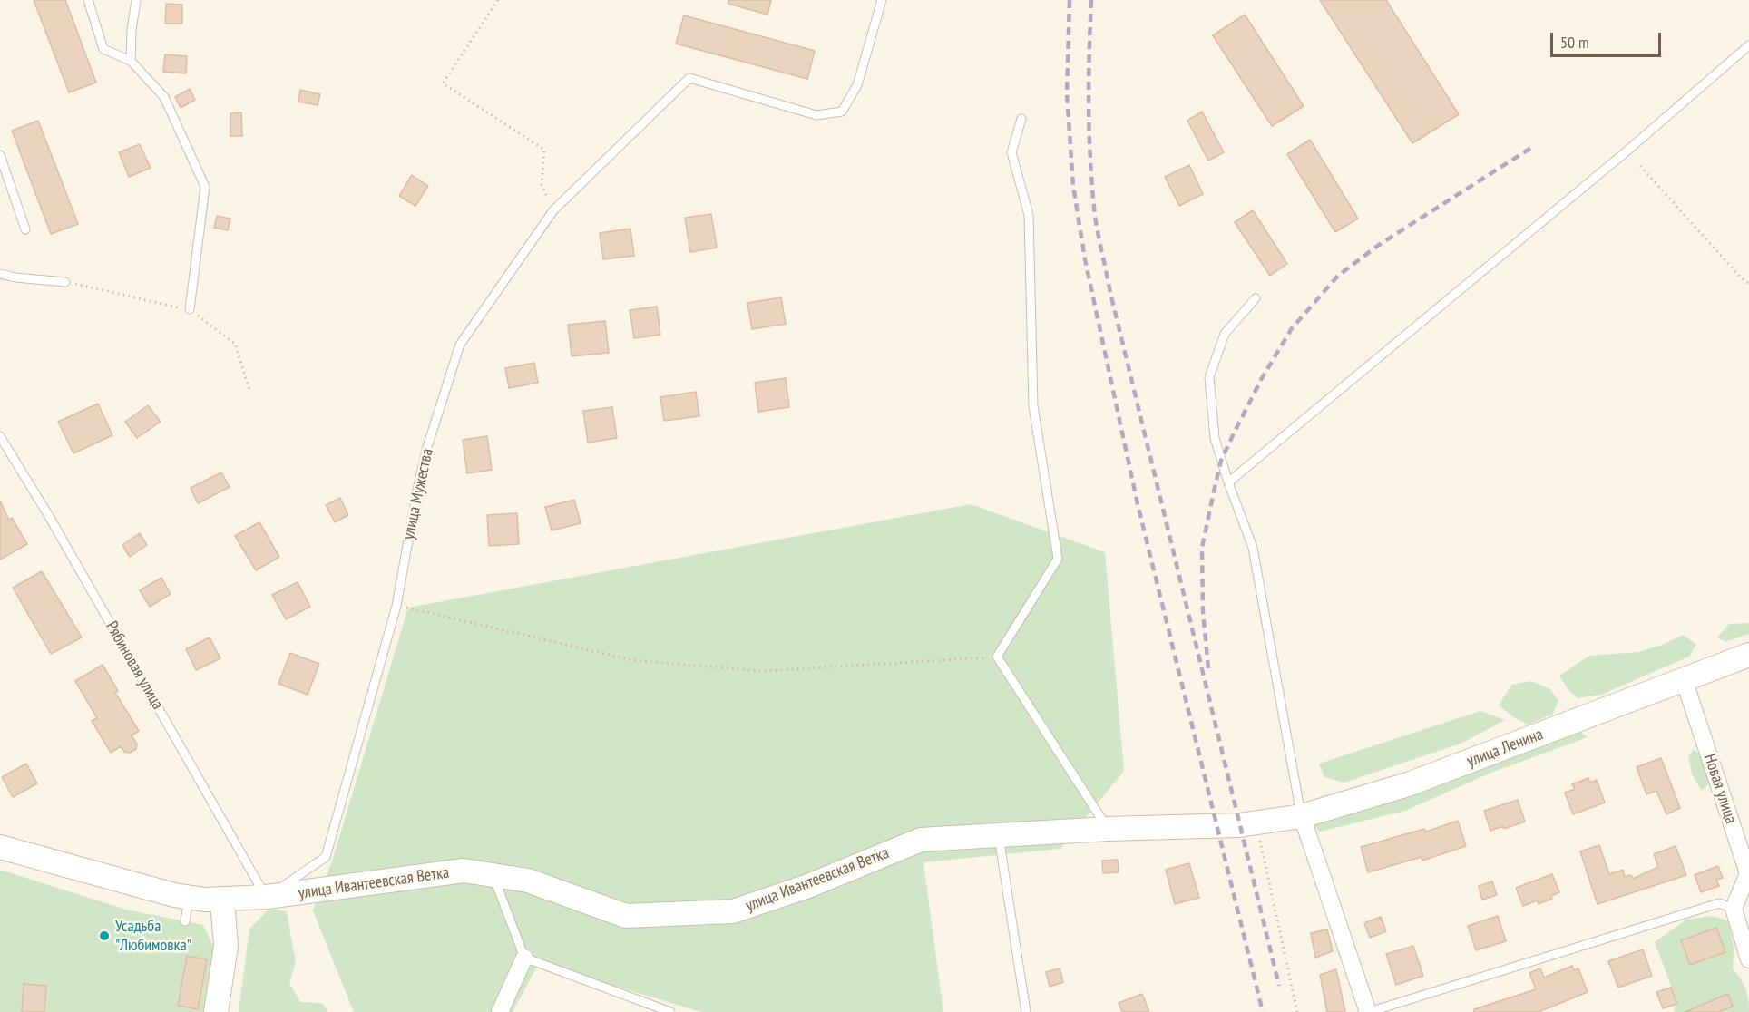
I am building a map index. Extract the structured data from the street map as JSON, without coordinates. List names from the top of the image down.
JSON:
{
  "streets": {
    "main road": ["улица Ленина", "улица Ивантеевская Ветка"],
    "street": ["Новая улица"],
    "lane": ["улица Мужества", "Рябиновая улица"]
  },
  "crossings": [
    ["улица Мужества", "Рябиновая улица"],
    ["улица Мужества", "улица Ивантеевская Ветка"],
    ["Рябиновая улица", "улица Ивантеевская Ветка"],
    ["улица Ленина", "Новая улица"],
    ["улица Ленина", "улица Ивантеевская Ветка"]
  ],
  "places": ["Усадьба \"Любимовка\""],
  "scale_bar": "50 m"
}
